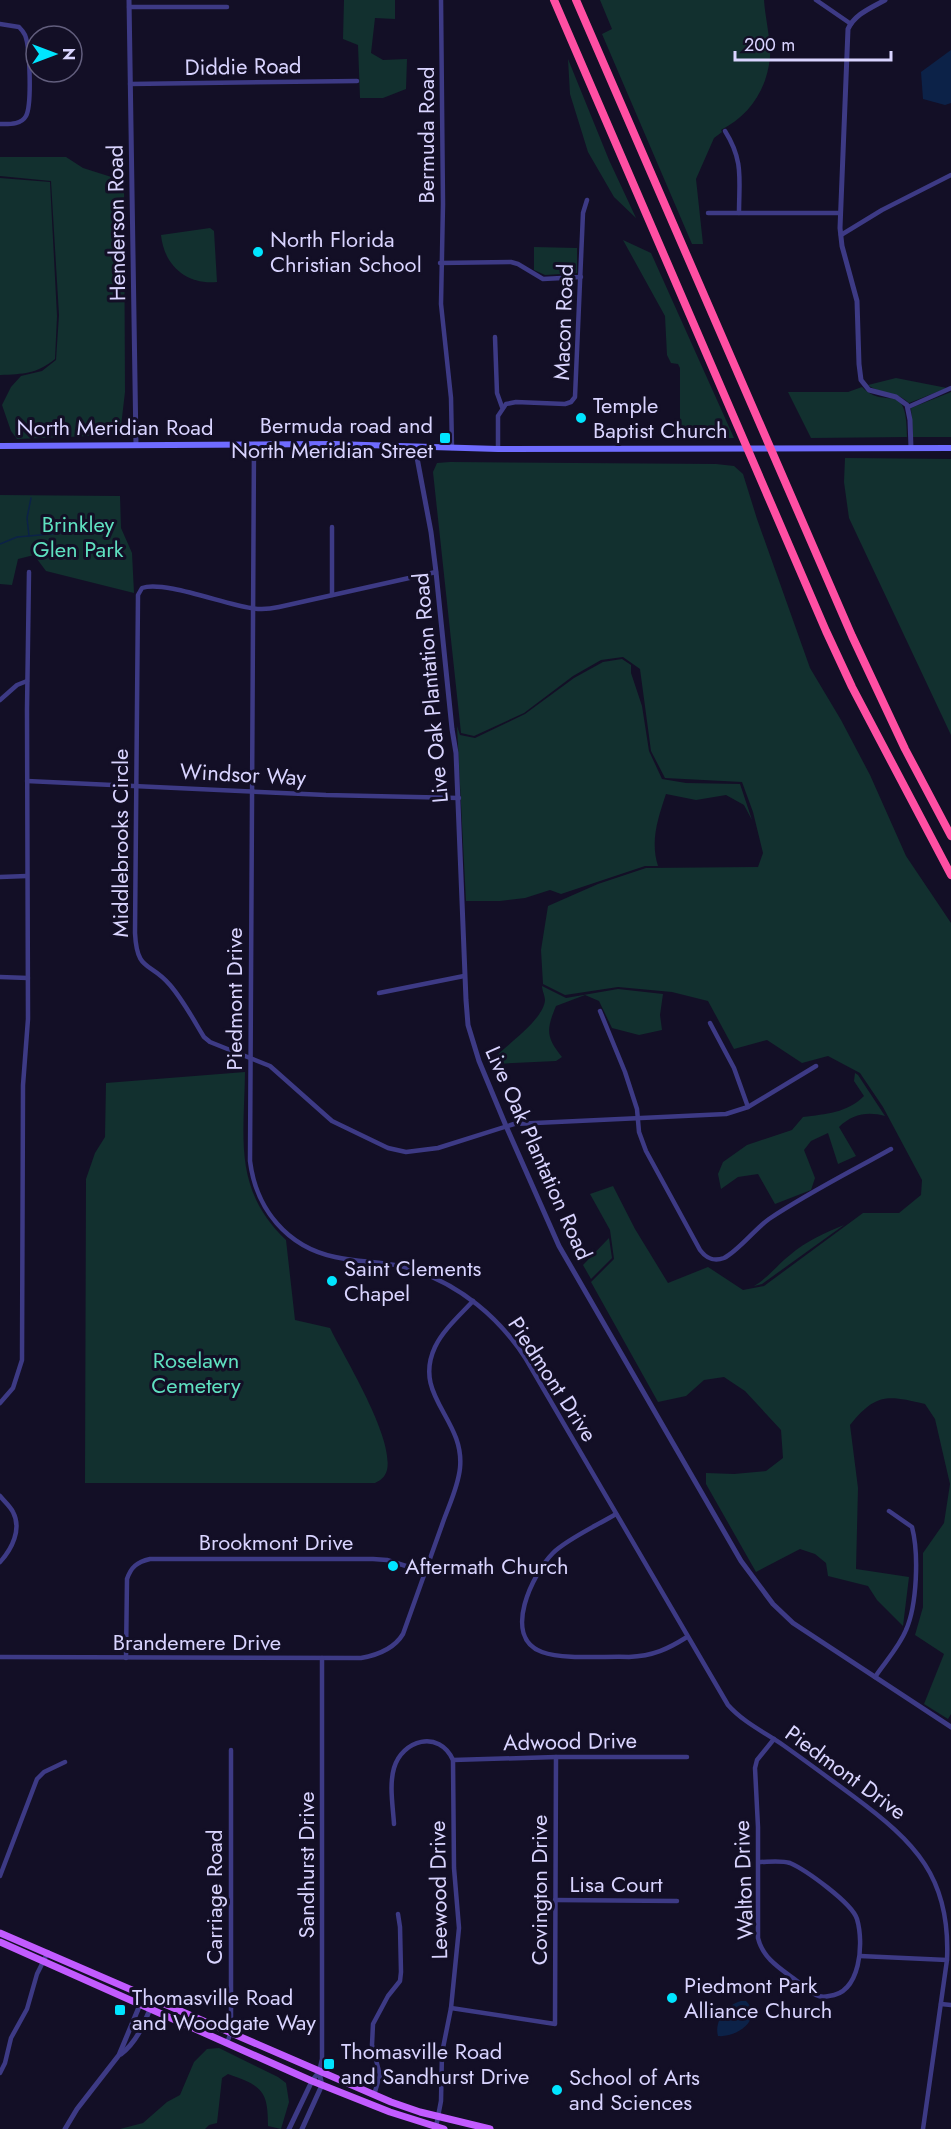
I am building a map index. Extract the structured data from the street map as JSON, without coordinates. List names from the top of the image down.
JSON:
{
  "streets": {
    "main road": ["North Meridian Road"],
    "street": [
      "Diddie Road",
      "Bermuda Road",
      "Henderson Road",
      "Macon Road",
      "Live Oak Plantation Road",
      "Windsor Way",
      "Middlebrooks Circle",
      "Piedmont Drive",
      "Brookmont Drive",
      "Brandemere Drive",
      "Adwood Drive",
      "Sandhurst Drive",
      "Walton Drive",
      "Lisa Court",
      "Leewood Drive",
      "Covington Drive",
      "Carriage Road"
    ]
  },
  "crossings": [
    ["Diddie Road", "Henderson Road"],
    ["Bermuda Road", "North Meridian Road"],
    ["Henderson Road", "North Meridian Road"],
    ["North Meridian Road", "Live Oak Plantation Road"],
    ["North Meridian Road", "Piedmont Drive"],
    ["Live Oak Plantation Road", "Windsor Way"],
    ["Live Oak Plantation Road", "Middlebrooks Circle"],
    ["Windsor Way", "Middlebrooks Circle"],
    ["Windsor Way", "Piedmont Drive"],
    ["Middlebrooks Circle", "Piedmont Drive"],
    ["Piedmont Drive", "Walton Drive"],
    ["Brookmont Drive", "Brandemere Drive"],
    ["Brandemere Drive", "Sandhurst Drive"],
    ["Adwood Drive", "Leewood Drive"],
    ["Adwood Drive", "Covington Drive"],
    ["Lisa Court", "Covington Drive"],
    ["Leewood Drive", "Covington Drive"]
  ],
  "parks": ["Brinkley Glen Park", "Roselawn Cemetery"],
  "places": {
    "other": [
      "North Florida Christian School",
      "Temple Baptist Church",
      "Saint Clements Chapel",
      "Aftermath Church",
      "Piedmont Park Alliance Church",
      "School of Arts and Sciences"
    ],
    "transit": ["Bermuda road and North Meridian Street", "Thomasville Road and Woodgate Way", "Thomasville Road and Sandhurst Drive"]
  },
  "scale_bar": "200 m",
  "north": "right"
}
